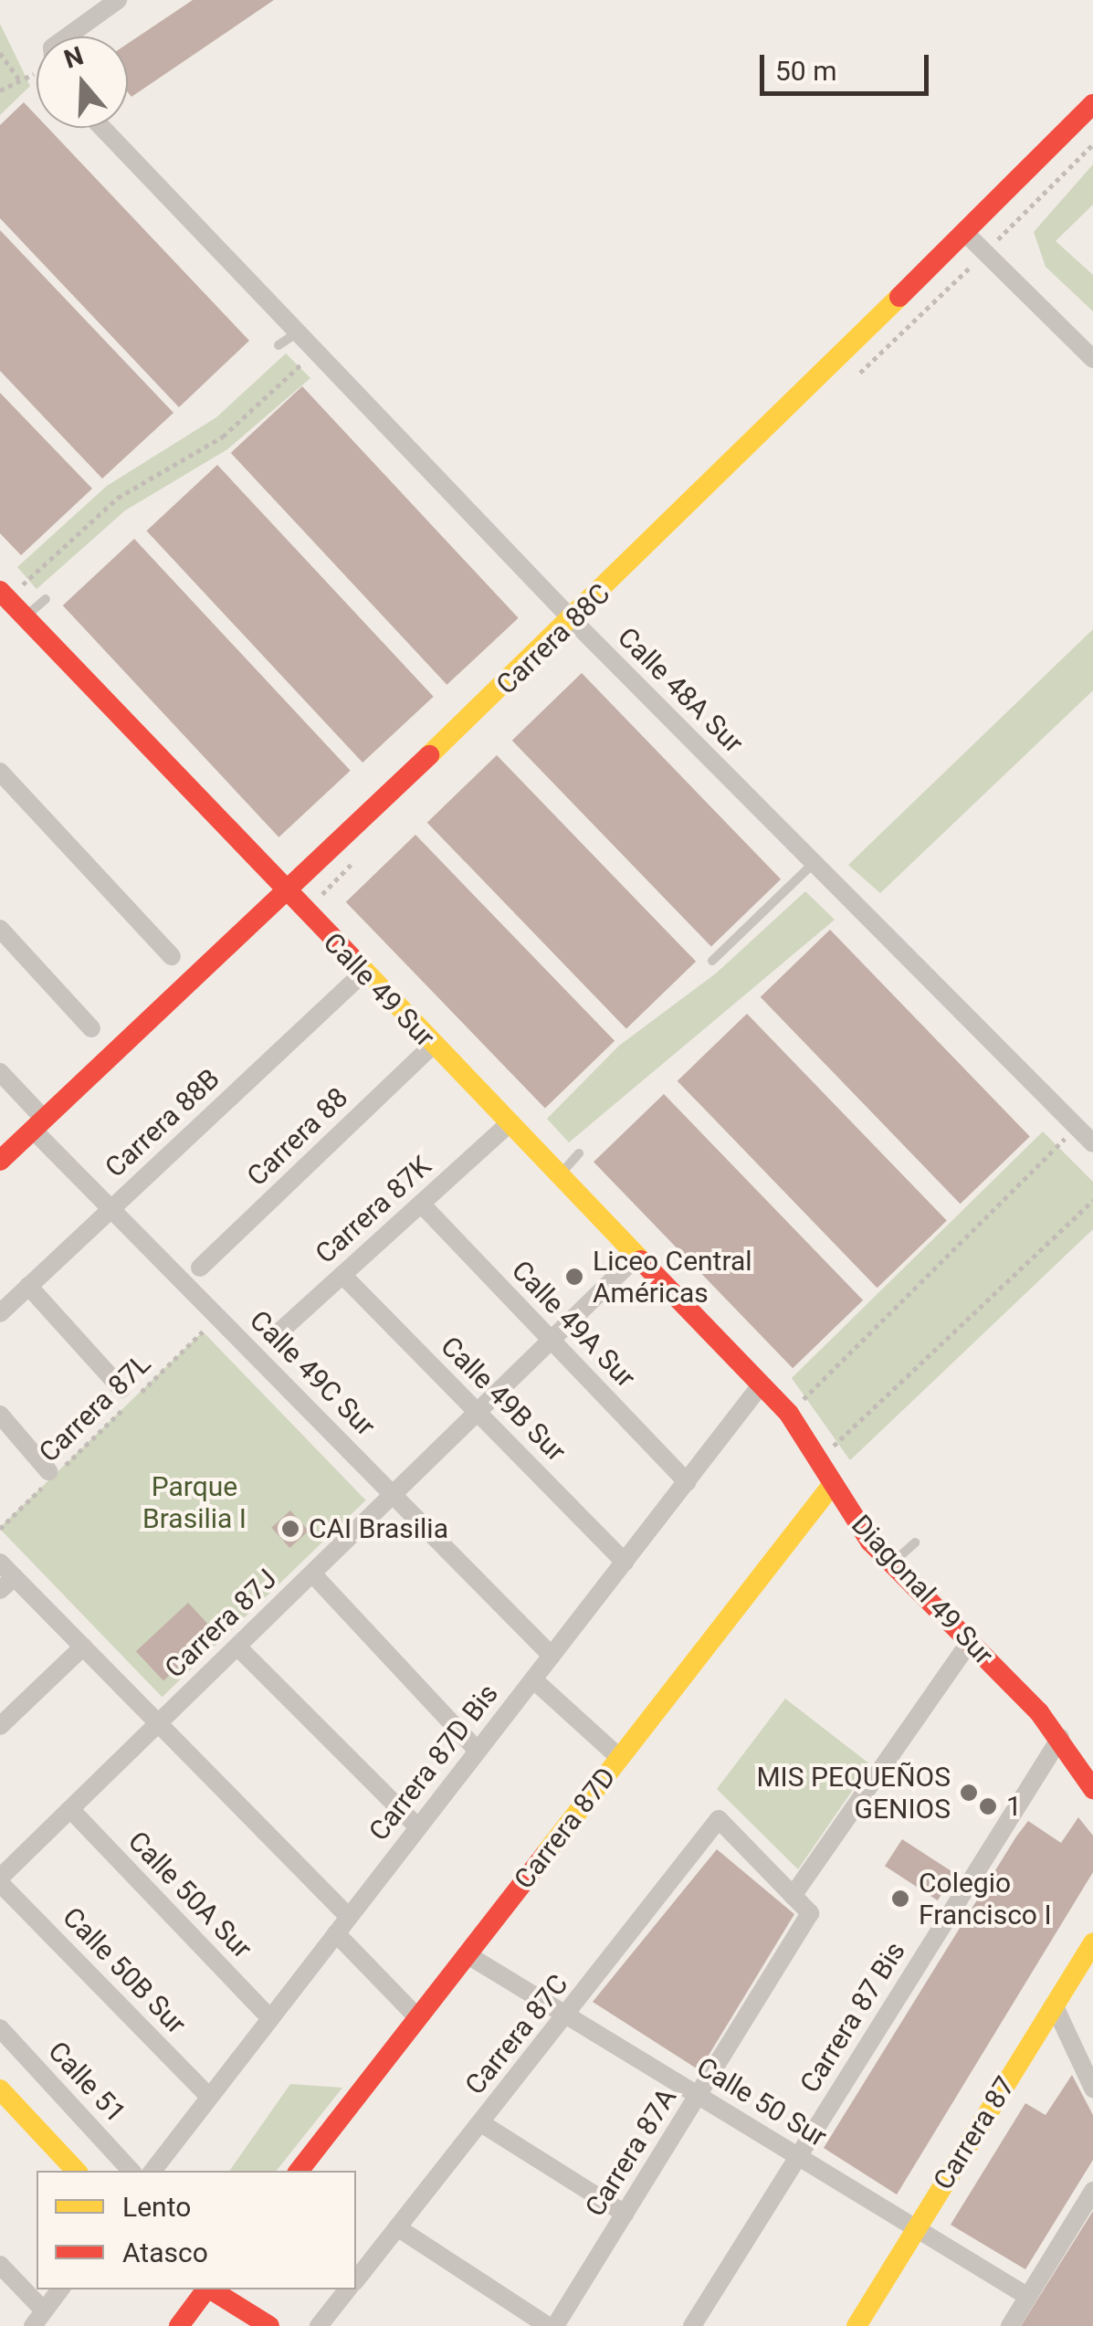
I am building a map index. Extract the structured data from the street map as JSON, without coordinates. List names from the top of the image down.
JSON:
{
  "streets": {
    "street": [
      "Carrera 88C",
      "Calle 48A Sur",
      "Calle 49 Sur",
      "Carrera 88B",
      "Carrera 88",
      "Carrera 87K",
      "Calle 49A Sur",
      "Calle 49C Sur",
      "Calle 49B Sur",
      "Diagonal 49 Sur",
      "Carrera 87J",
      "Carrera 87D Bis",
      "Carrera 87D",
      "Calle 50A Sur",
      "Calle 50B Sur",
      "Carrera 87 Bis",
      "Carrera 87C",
      "Calle 51",
      "Calle 50 Sur",
      "Carrera 87",
      "Carrera 87A"
    ],
    "path": ["Carrera 87L"]
  },
  "crossings": [
    ["Carrera 88C", "Calle 48A Sur"],
    ["Carrera 88C", "Calle 49 Sur"],
    ["Carrera 88C", "Calle 49C Sur"],
    ["Calle 49 Sur", "Carrera 88B"],
    ["Calle 49 Sur", "Carrera 88"],
    ["Calle 49 Sur", "Carrera 87K"],
    ["Calle 49 Sur", "Diagonal 49 Sur"],
    ["Calle 49 Sur", "Carrera 87J"],
    ["Calle 49 Sur", "Carrera 87D Bis"],
    ["Carrera 88B", "Calle 49C Sur"],
    ["Carrera 87K", "Calle 49A Sur"],
    ["Carrera 87K", "Calle 49B Sur"],
    ["Calle 49A Sur", "Carrera 87J"],
    ["Calle 49A Sur", "Carrera 87D Bis"],
    ["Calle 49C Sur", "Carrera 87L"],
    ["Calle 49C Sur", "Carrera 87J"],
    ["Calle 49C Sur", "Carrera 87D Bis"],
    ["Calle 49B Sur", "Carrera 87J"],
    ["Calle 49B Sur", "Carrera 87D Bis"],
    ["Diagonal 49 Sur", "Carrera 87D Bis"],
    ["Diagonal 49 Sur", "Carrera 87D"],
    ["Diagonal 49 Sur", "Carrera 87 Bis"],
    ["Carrera 87J", "Calle 50A Sur"],
    ["Carrera 87J", "Calle 50B Sur"],
    ["Carrera 87D Bis", "Calle 50A Sur"],
    ["Carrera 87D Bis", "Calle 50B Sur"],
    ["Carrera 87D", "Calle 50 Sur"],
    ["Carrera 87 Bis", "Calle 50 Sur"],
    ["Carrera 87C", "Calle 50 Sur"],
    ["Carrera 87C", "Carrera 87A"],
    ["Calle 50 Sur", "Carrera 87"],
    ["Calle 50 Sur", "Carrera 87A"]
  ],
  "parks": ["Parque Brasilia I"],
  "places": [
    "Liceo Central Américas",
    "CAI Brasilia",
    "MIS PEQUEÑOS GENIOS",
    "1",
    "Colegio Francisco I"
  ],
  "legend": ["Lento", "Atasco"],
  "scale_bar": "50 m",
  "north": "top"
}
